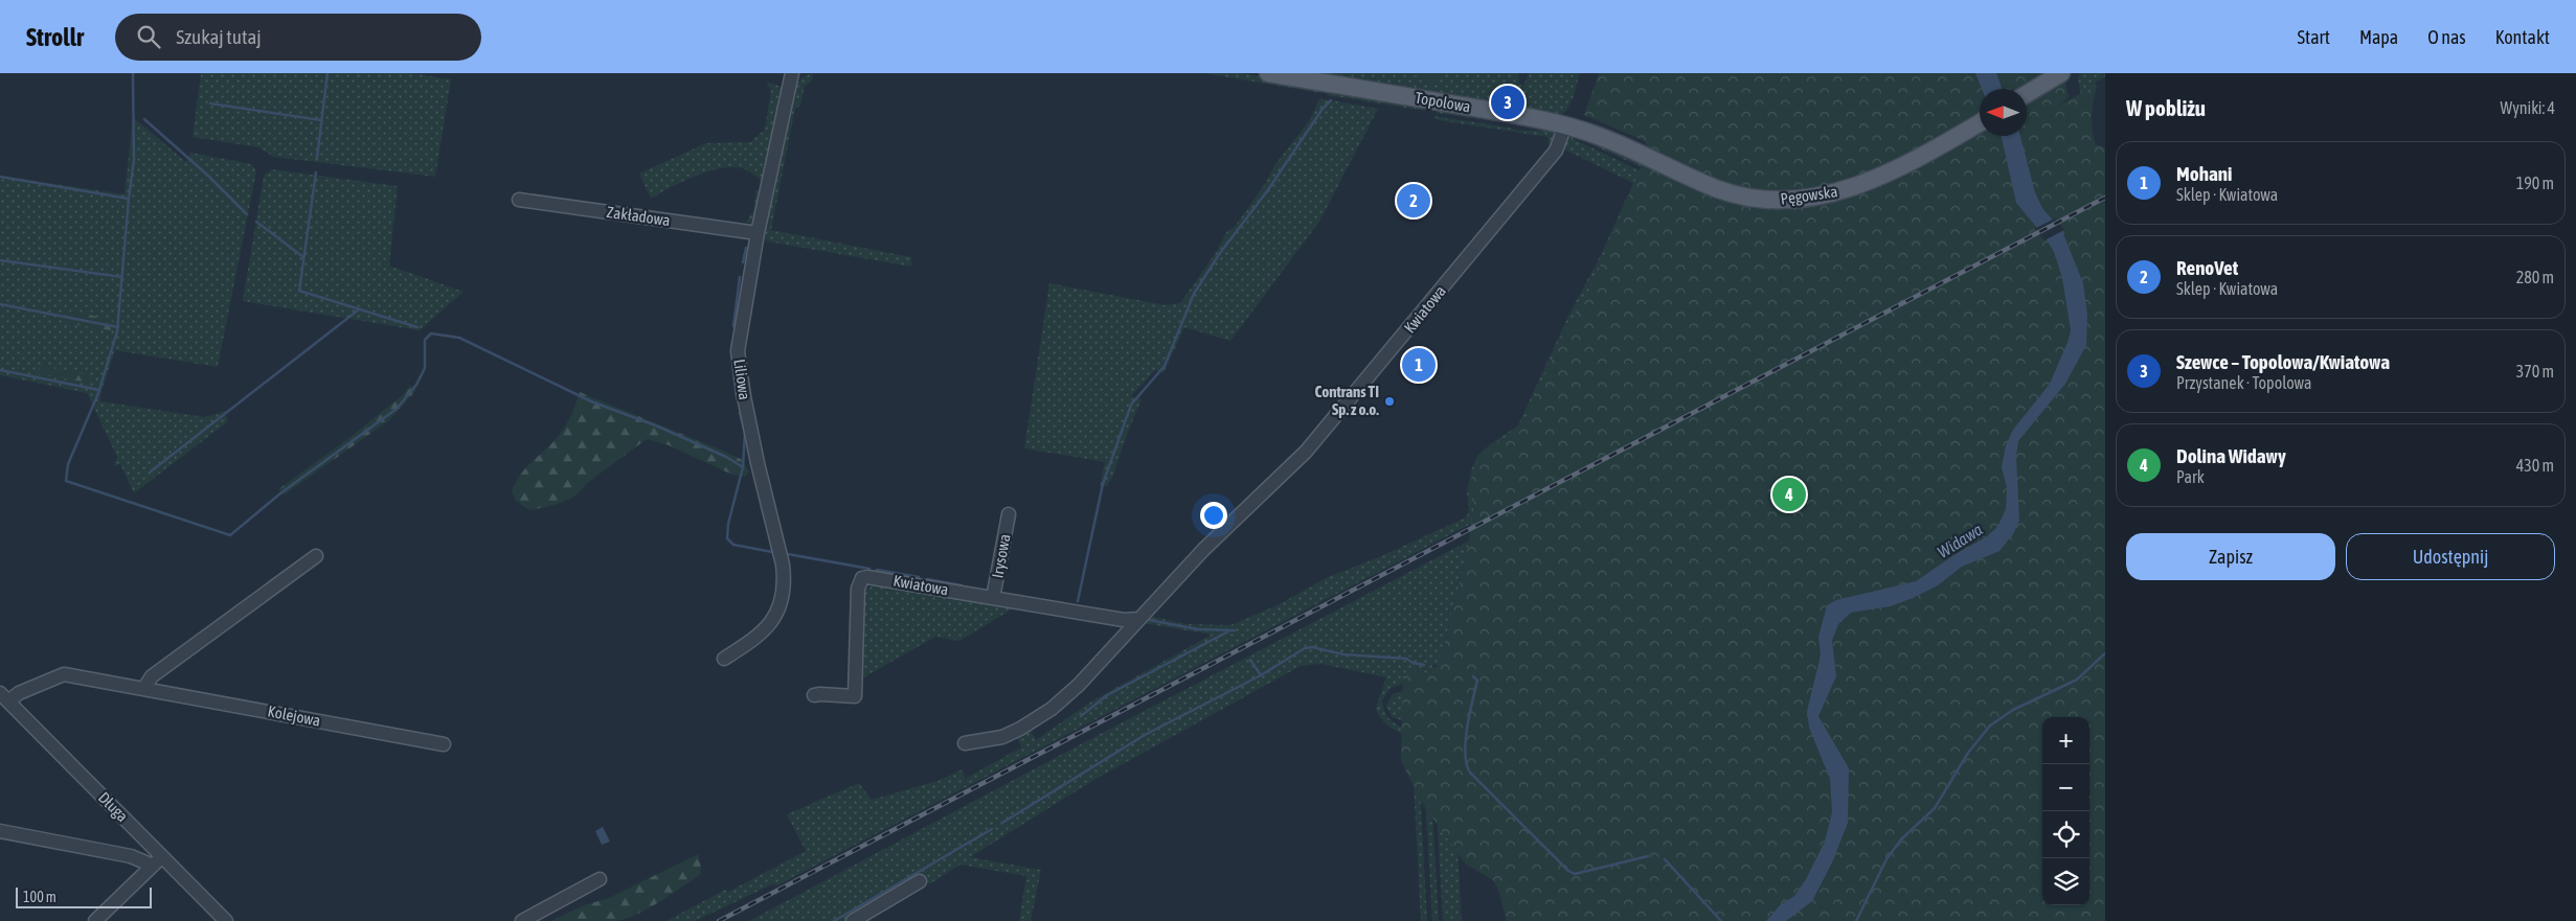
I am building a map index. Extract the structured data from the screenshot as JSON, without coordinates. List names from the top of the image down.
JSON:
{
  "streets": {
    "main road": ["Topolowa", "Pęgowska"],
    "street": [
      "Zakładowa",
      "Kwiatowa",
      "Liliowa",
      "Irysowa",
      "Kolejowa",
      "Długa"
    ]
  },
  "crossings": [
    ["Topolowa", "Pęgowska"],
    ["Topolowa", "Kwiatowa"],
    ["Zakładowa", "Liliowa"],
    ["Kwiatowa", "Irysowa"],
    ["Kolejowa", "Długa"]
  ],
  "water": ["Widawa"],
  "places": ["Contrans TI Sp. z o.o."],
  "scale_bar": "100 m",
  "north": "left",
  "page": {
    "header": "Strollr",
    "search": "Szukaj tutaj",
    "nav": [
      "Start",
      "Mapa",
      "O nas",
      "Kontakt"
    ],
    "heading": ["W pobliżu", "Wyniki: 4"],
    "pins": [
      "3",
      "2",
      "1",
      "4"
    ],
    "list": [
      {
        "mark": "1",
        "name": "Mohani",
        "note": "Sklep · Kwiatowa",
        "value": "190 m"
      },
      {
        "mark": "2",
        "name": "RenoVet",
        "note": "Sklep · Kwiatowa",
        "value": "280 m"
      },
      {
        "mark": "3",
        "name": "Szewce – Topolowa/Kwiatowa",
        "note": "Przystanek · Topolowa",
        "value": "370 m"
      },
      {
        "mark": "4",
        "name": "Dolina Widawy",
        "note": "Park",
        "value": "430 m"
      }
    ],
    "buttons": ["Zapisz", "Udostępnij"],
    "map_buttons": ["+", "−"],
    "scale": "100 m"
  }
}
